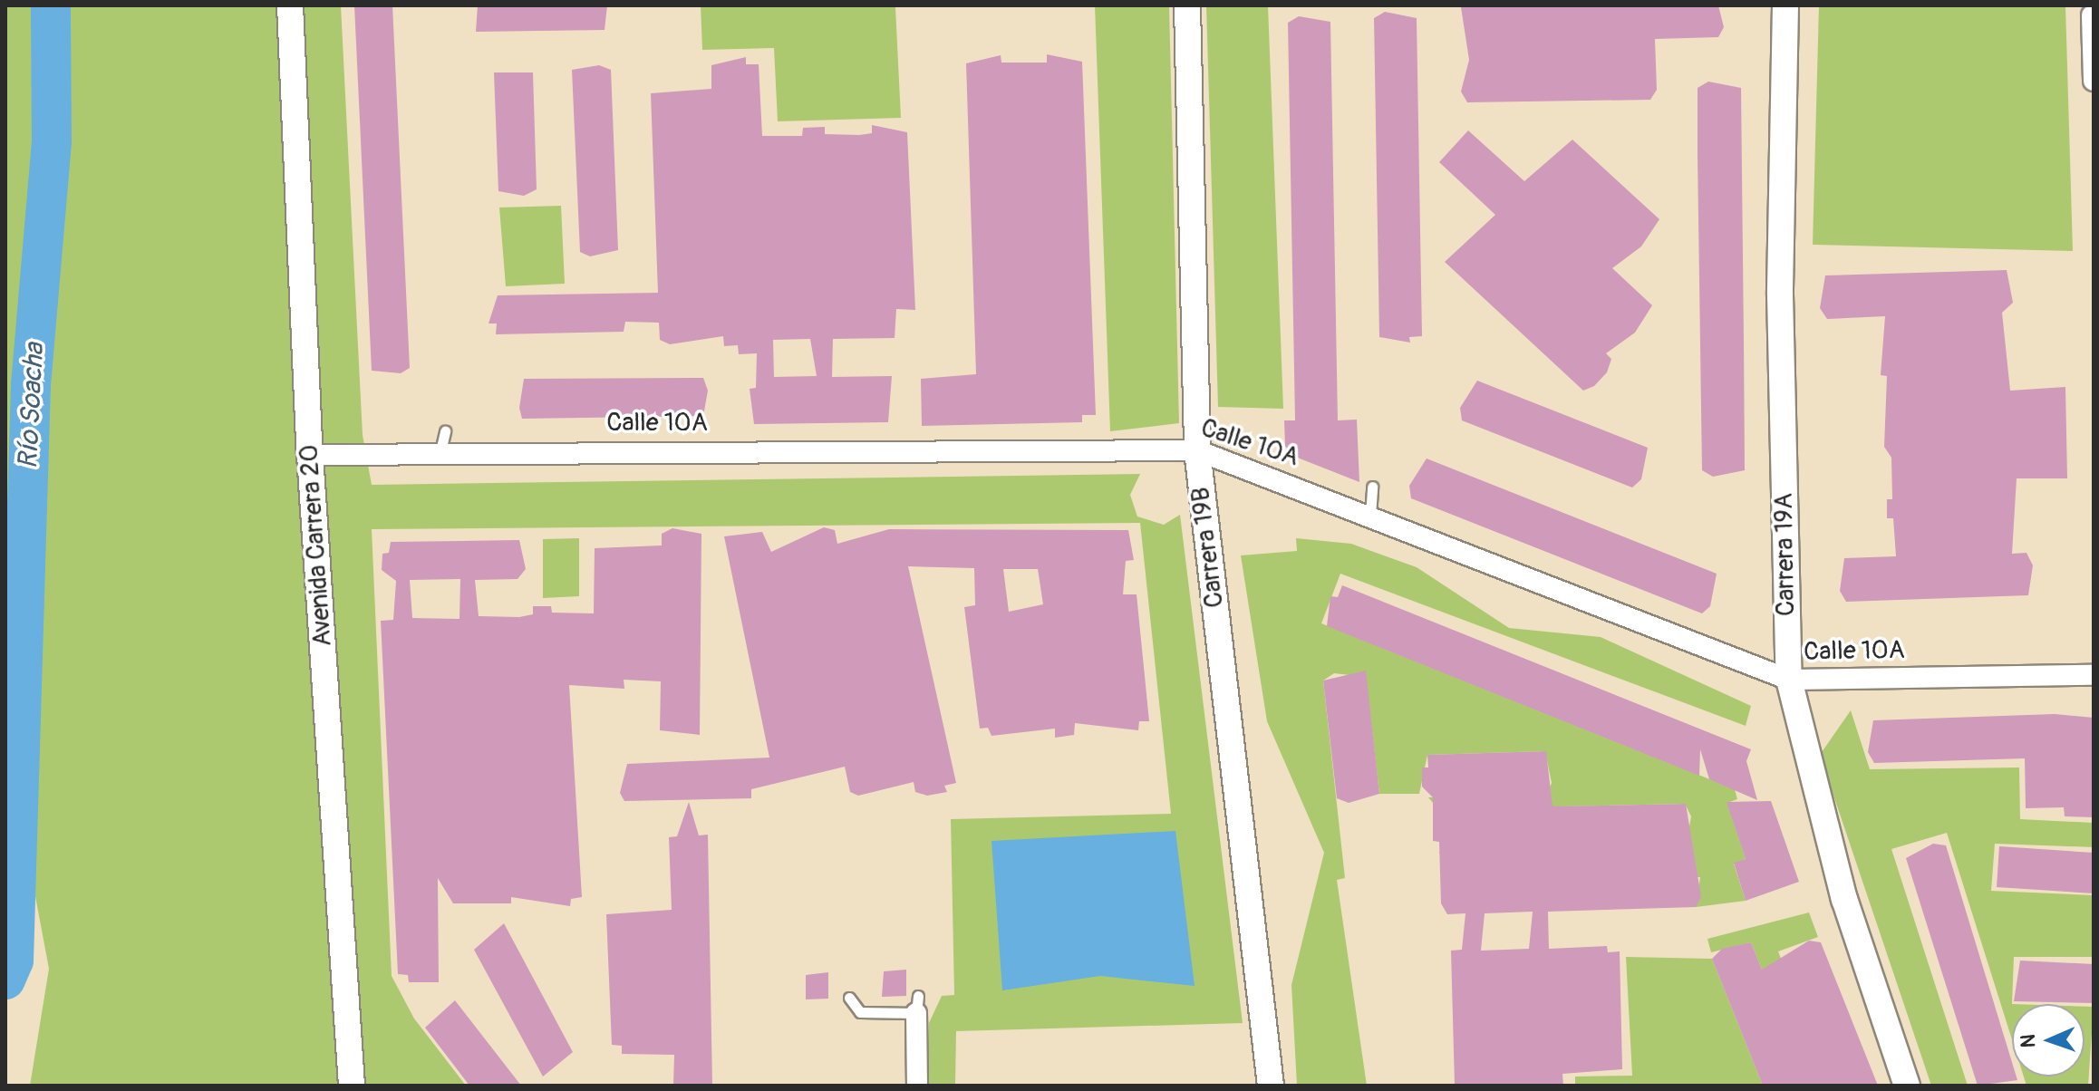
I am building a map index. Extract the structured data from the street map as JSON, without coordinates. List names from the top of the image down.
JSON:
{
  "streets": {
    "street": [
      "Calle 10A",
      "Avenida Carrera 20",
      "Carrera 19B",
      "Carrera 19A"
    ]
  },
  "crossings": [
    ["Calle 10A", "Avenida Carrera 20"],
    ["Calle 10A", "Carrera 19B"],
    ["Calle 10A", "Carrera 19A"]
  ],
  "water": ["Río Soacha"],
  "north": "left"
}
